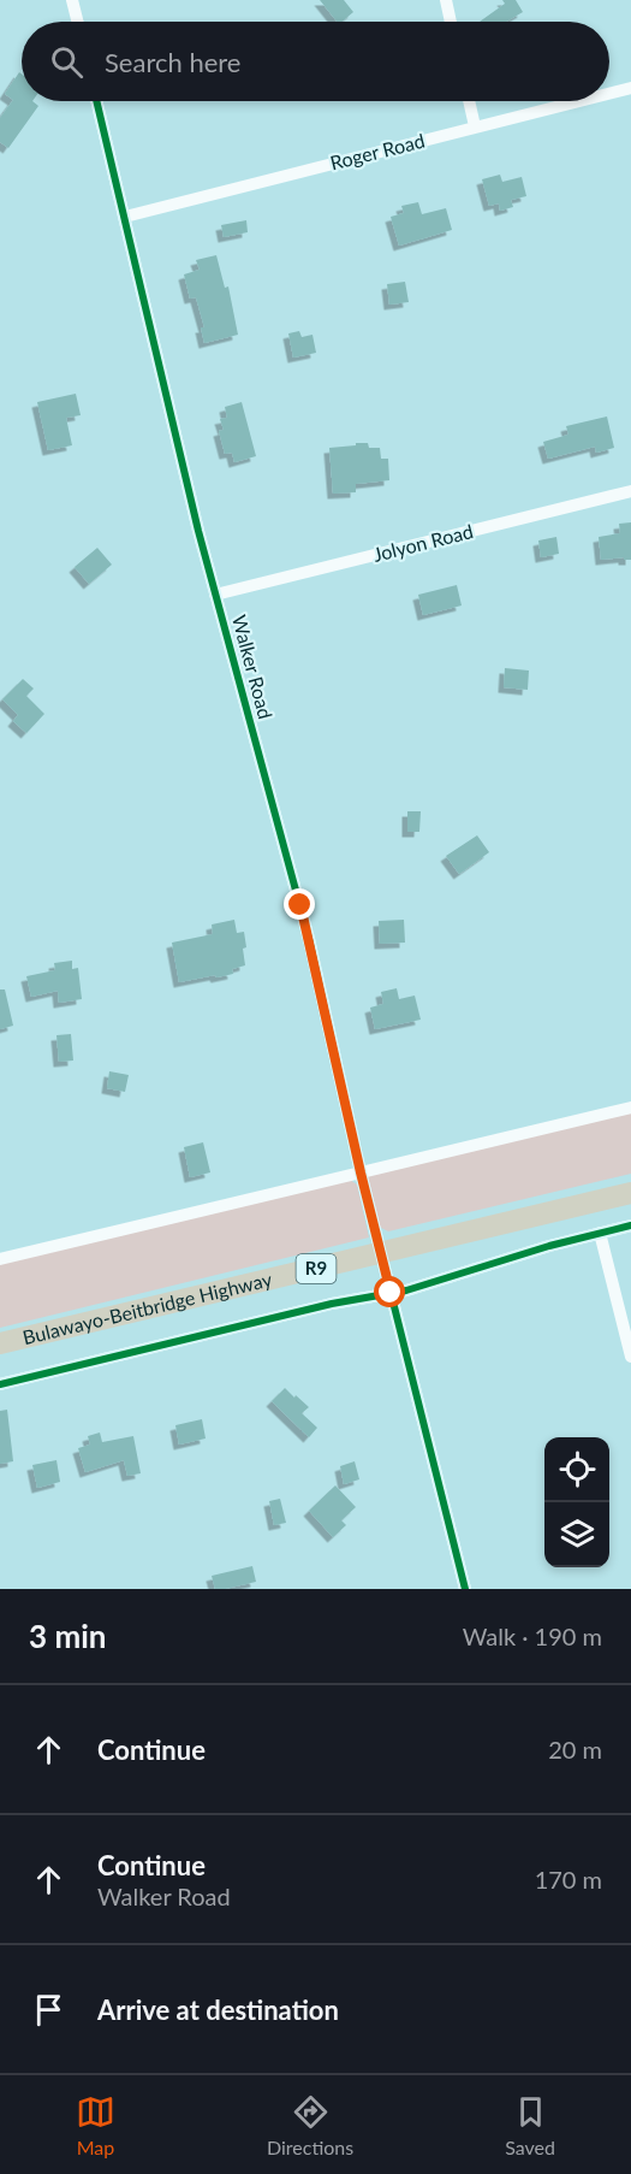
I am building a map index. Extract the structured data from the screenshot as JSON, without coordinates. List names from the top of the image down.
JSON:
{
  "streets": {
    "highway": ["R9", "Bulawayo-Beitbridge Highway"],
    "street": ["Roger Road", "Jolyon Road", "Walker Road"]
  },
  "crossings": [
    ["Roger Road", "Walker Road"],
    ["Jolyon Road", "Walker Road"],
    ["Walker Road", "Bulawayo-Beitbridge Highway"]
  ],
  "page": {
    "search": "Search here",
    "heading": ["3 min", "Walk · 190 m"],
    "list": [
      ["Continue", "20 m"],
      ["Continue", "Walker Road", "170 m"],
      "Arrive at destination"
    ],
    "nav": ["Map", "Directions", "Saved"]
  }
}
